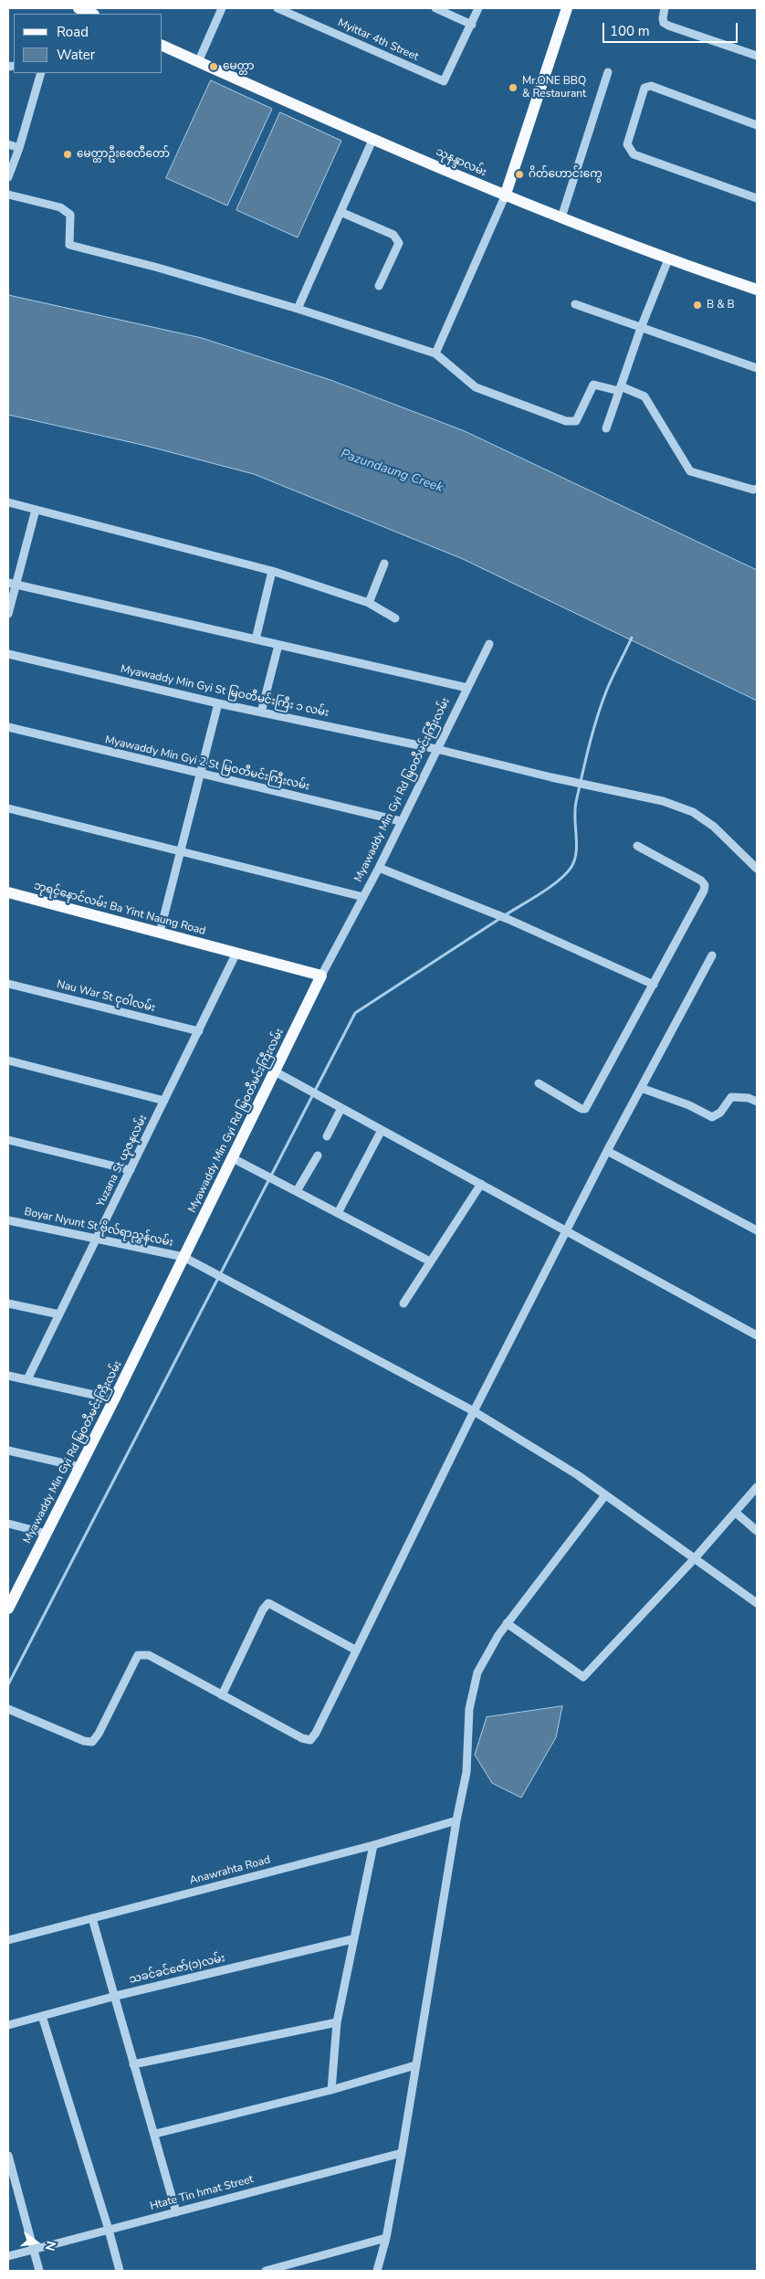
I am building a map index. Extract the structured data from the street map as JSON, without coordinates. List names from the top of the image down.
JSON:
{
  "streets": {
    "main road": ["သုနန္ဒာလမ်း", "Myawaddy Min Gyi Rd မြဝတီမင်းကြီးလမ်း", "ဘုရင့်နောင်လမ်း Ba Yint Naung Road"],
    "street": [
      "Myittar 4th Street",
      "Myawaddy Min Gyi St မြဝတီမင်းကြီး ၁ လမ်း",
      "Myawaddy Min Gyi 2 St မြဝတီမင်းကြီးလမ်း",
      "Nau War St ငုဝါလမ်း",
      "Yuzana St ယုဇနလမ်း",
      "Boyar Nyunt St ဗိုလ်ရာညွှန်လမ်း",
      "Anawrahta Road",
      "သခင်ခင်ဇော်(၁)လမ်း",
      "Htate Tin hmat Street"
    ]
  },
  "crossings": [
    ["Myawaddy Min Gyi St မြဝတီမင်းကြီး ၁ လမ်း", "Myawaddy Min Gyi Rd မြဝတီမင်းကြီးလမ်း"],
    ["Myawaddy Min Gyi 2 St မြဝတီမင်းကြီးလမ်း", "Myawaddy Min Gyi Rd မြဝတီမင်းကြီးလမ်း"],
    ["Myawaddy Min Gyi Rd မြဝတီမင်းကြီးလမ်း", "ဘုရင့်နောင်လမ်း Ba Yint Naung Road"],
    ["Myawaddy Min Gyi Rd မြဝတီမင်းကြီးလမ်း", "Boyar Nyunt St ဗိုလ်ရာညွှန်လမ်း"],
    ["ဘုရင့်နောင်လမ်း Ba Yint Naung Road", "Yuzana St ယုဇနလမ်း"],
    ["Nau War St ငုဝါလမ်း", "Yuzana St ယုဇနလမ်း"],
    ["Yuzana St ယုဇနလမ်း", "Boyar Nyunt St ဗိုလ်ရာညွှန်လမ်း"]
  ],
  "water": ["Pazundaung Creek"],
  "places": [
    "မေတ္တာ",
    "Mr.ONE BBQ & Restaurant",
    "မေတ္တာဦးစေတီတော်",
    "ဂိတ်ဟောင်းကွေ",
    "B & B"
  ],
  "legend": ["Road", "Water"],
  "scale_bar": "100 m",
  "north": "right"
}
